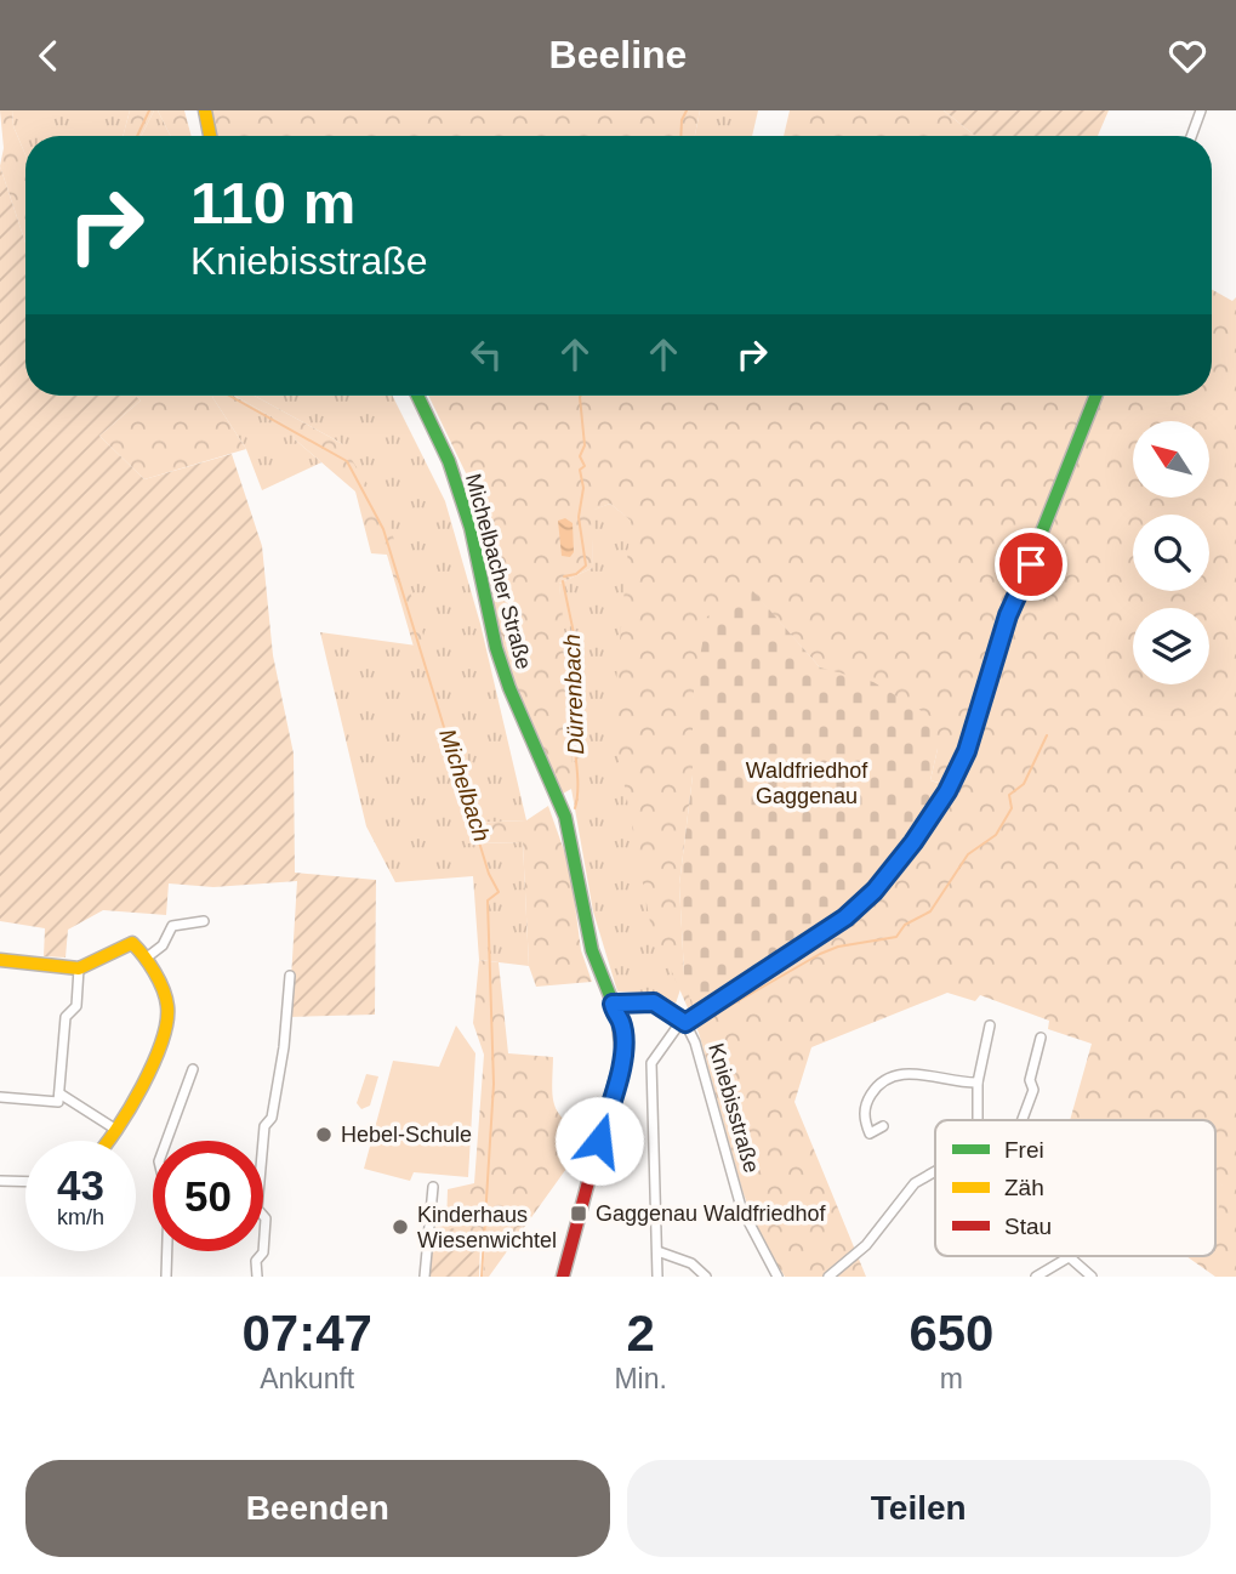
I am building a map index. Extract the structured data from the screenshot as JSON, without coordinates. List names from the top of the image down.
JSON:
{
  "streets": {
    "street": ["Michelbacher Straße", "Kniebisstraße"]
  },
  "water": ["Dürrenbach", "Michelbach"],
  "parks": ["Waldfriedhof Gaggenau"],
  "places": {
    "other": ["Hebel-Schule", "Kinderhaus Wiesenwichtel"],
    "transit": ["Gaggenau Waldfriedhof"]
  },
  "legend": ["Frei", "Zäh", "Stau"],
  "north": "top left",
  "page": {
    "header": "Beeline",
    "turn": ["110 m", "Kniebisstraße"],
    "speed": "43 km/h",
    "limit": "50",
    "eta": [
      "07:47",
      "Ankunft",
      "2",
      "Min.",
      "650",
      "m"
    ],
    "buttons": ["Beenden", "Teilen"]
  }
}
